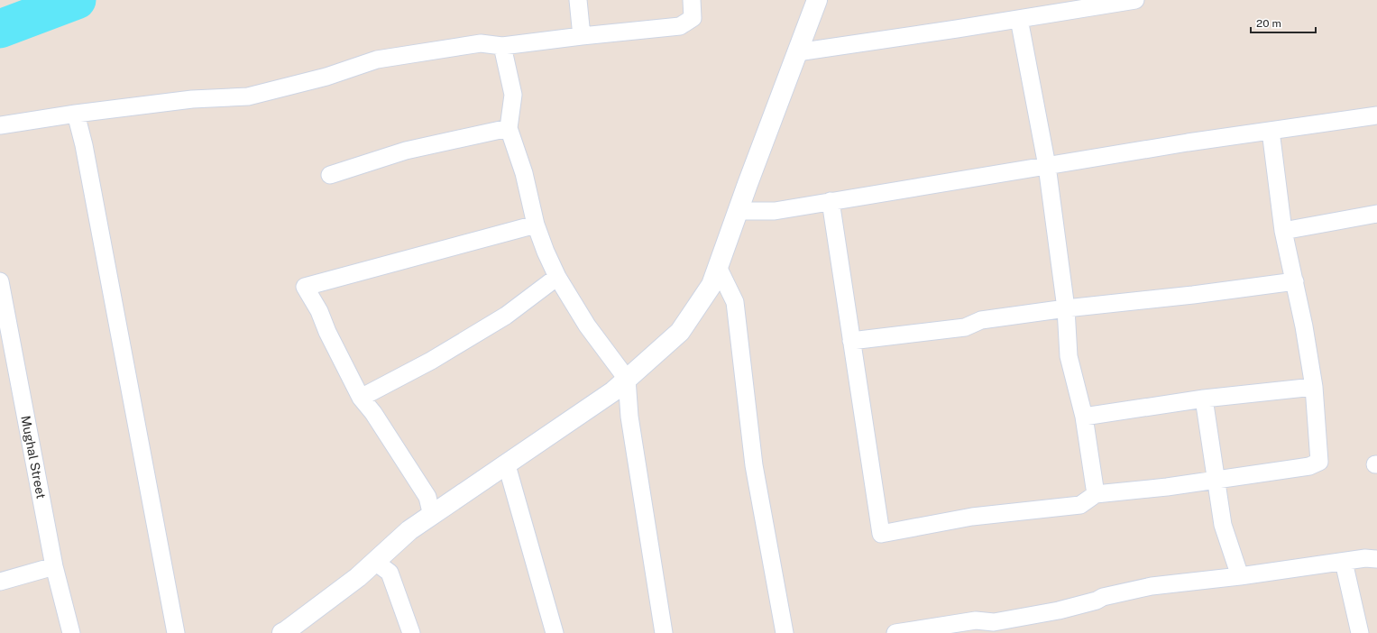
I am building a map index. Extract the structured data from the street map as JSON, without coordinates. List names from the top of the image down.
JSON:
{
  "streets": {
    "street": ["Mughal Street"]
  },
  "scale_bar": "20 m"
}
